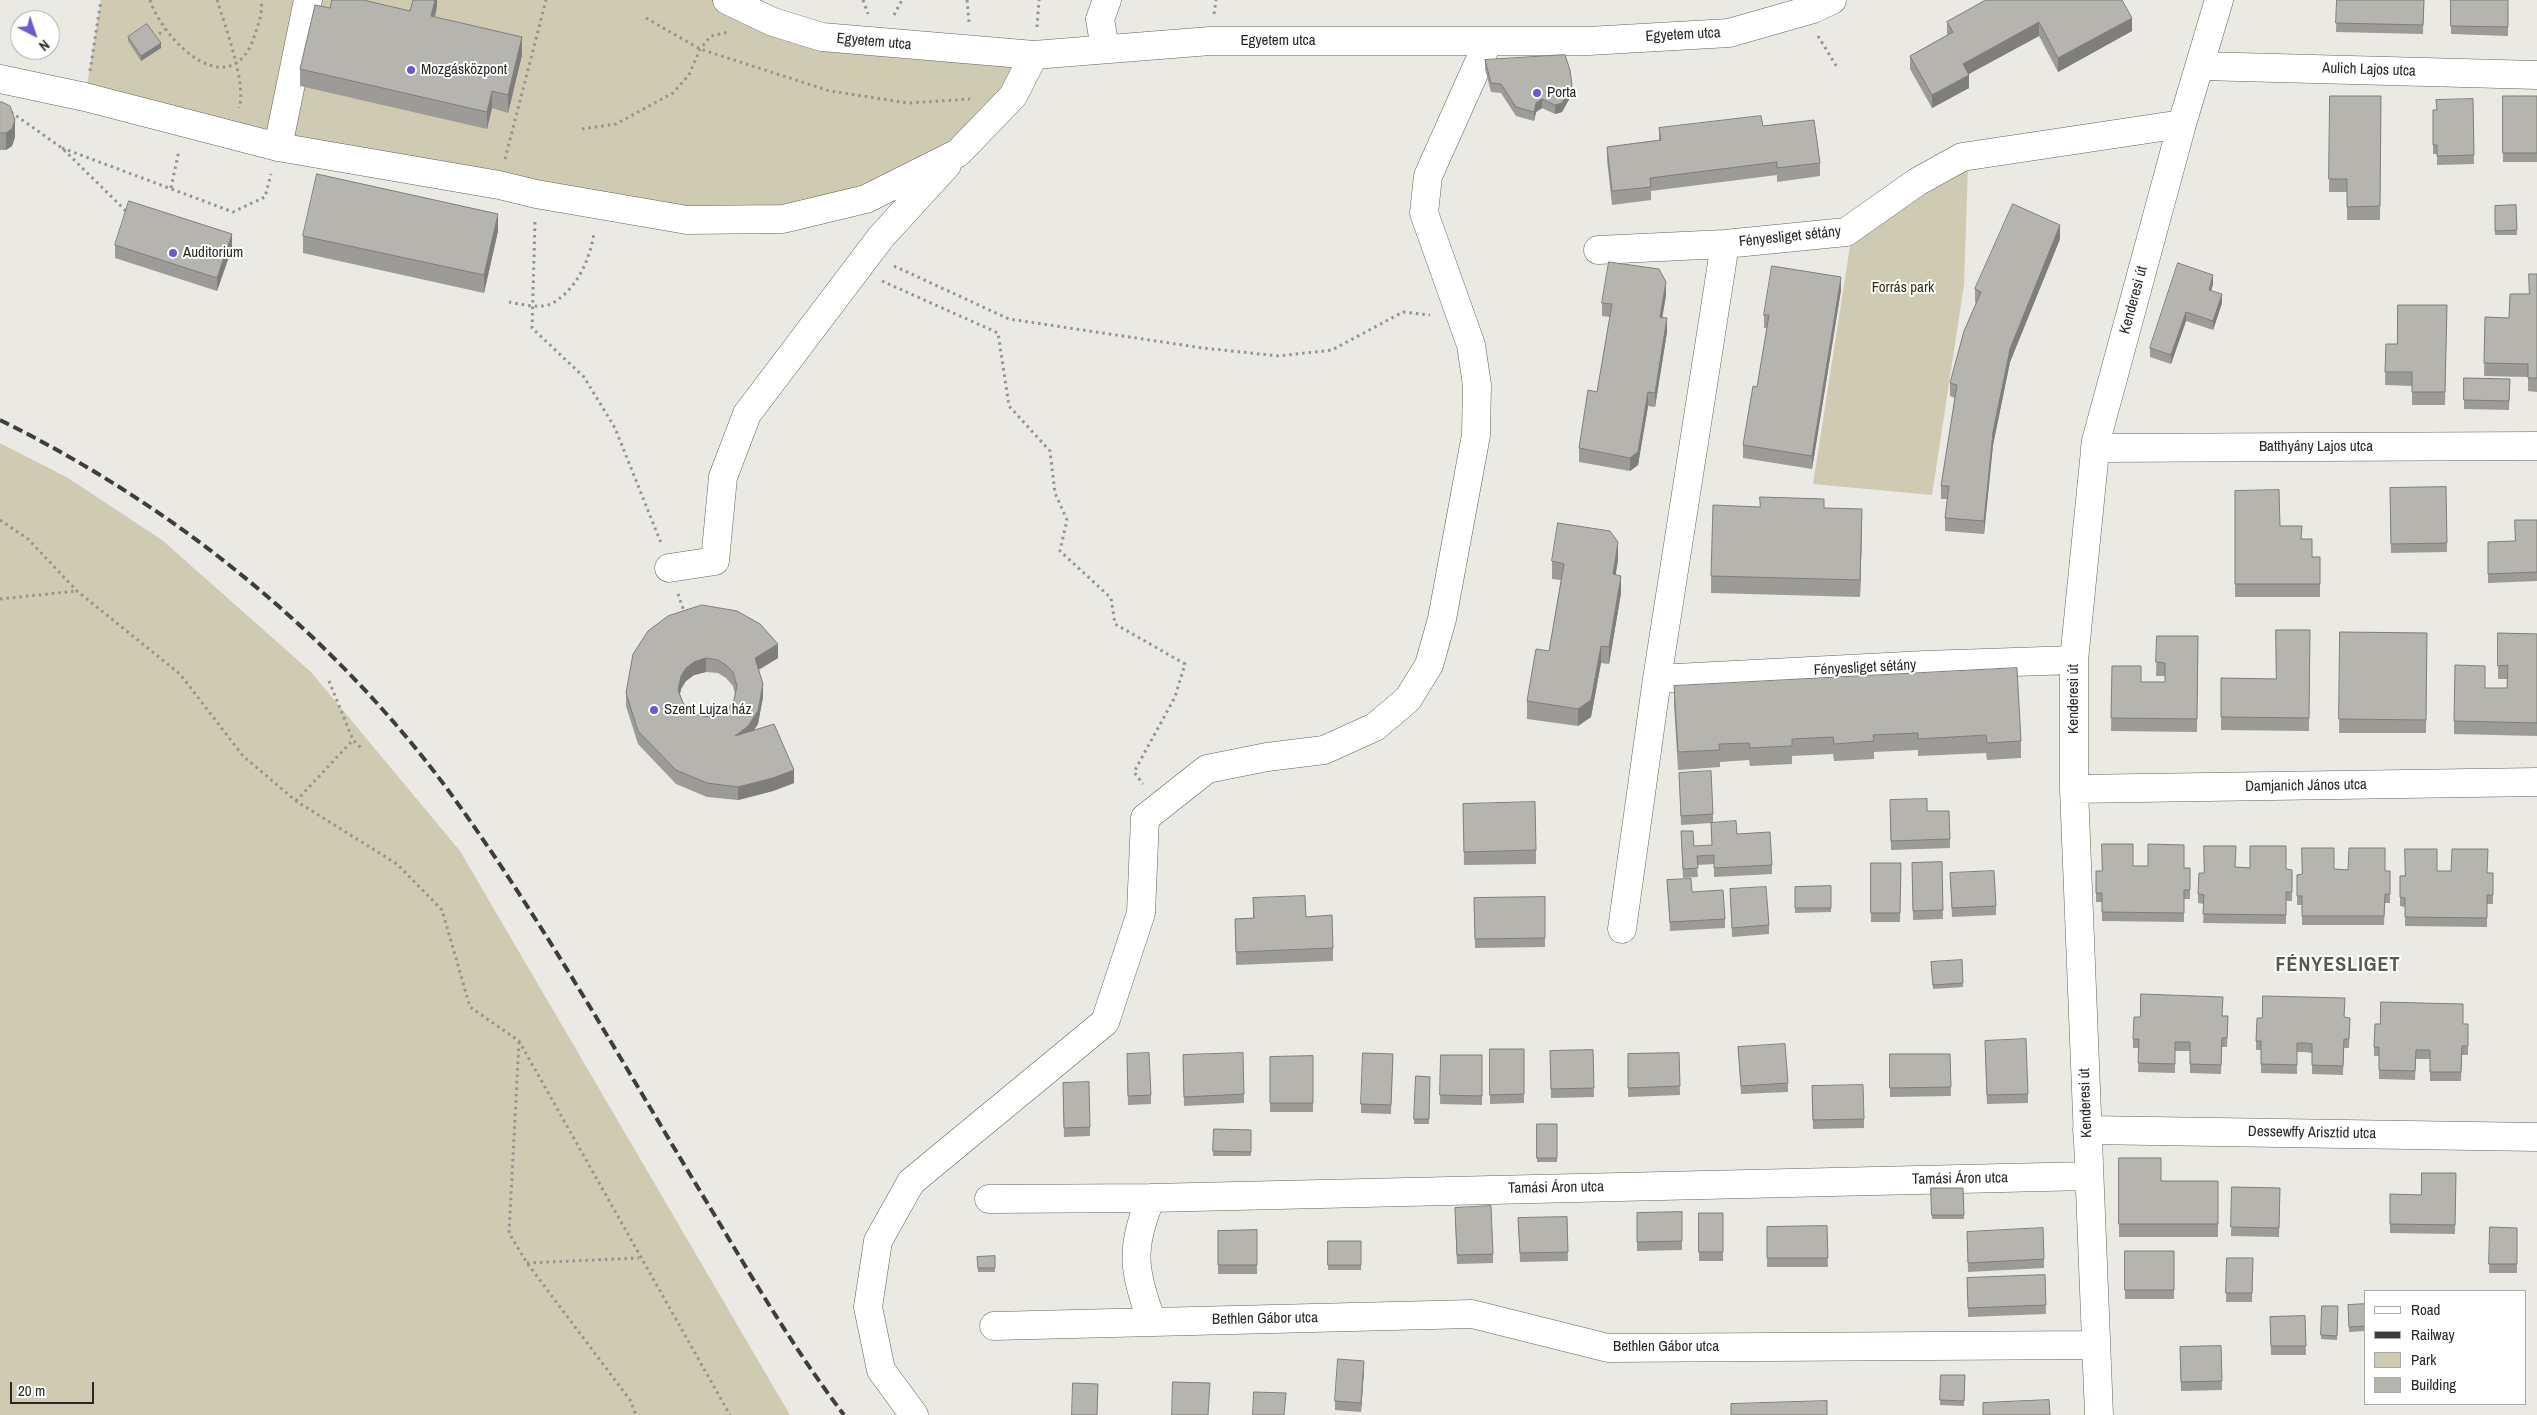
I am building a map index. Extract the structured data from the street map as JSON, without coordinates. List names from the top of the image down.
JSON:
{
  "streets": {
    "street": [
      "Egyetem utca",
      "Aulich Lajos utca",
      "Fényesliget sétány",
      "Kenderesi út",
      "Batthyány Lajos utca",
      "Damjanich János utca",
      "Dessewffy Arisztid utca",
      "Tamási Áron utca",
      "Bethlen Gábor utca"
    ]
  },
  "crossings": [
    ["Aulich Lajos utca", "Kenderesi út"],
    ["Fényesliget sétány", "Kenderesi út"],
    ["Kenderesi út", "Batthyány Lajos utca"],
    ["Kenderesi út", "Damjanich János utca"],
    ["Kenderesi út", "Dessewffy Arisztid utca"],
    ["Kenderesi út", "Tamási Áron utca"],
    ["Kenderesi út", "Bethlen Gábor utca"]
  ],
  "districts": ["FÉNYESLIGET"],
  "parks": ["Forrás park"],
  "places": [
    "Mozgásközpont",
    "Porta",
    "Auditorium",
    "Szent Lujza ház"
  ],
  "legend": [
    "Road",
    "Railway",
    "Park",
    "Building"
  ],
  "scale_bar": "20 m",
  "north": "bottom right"
}
